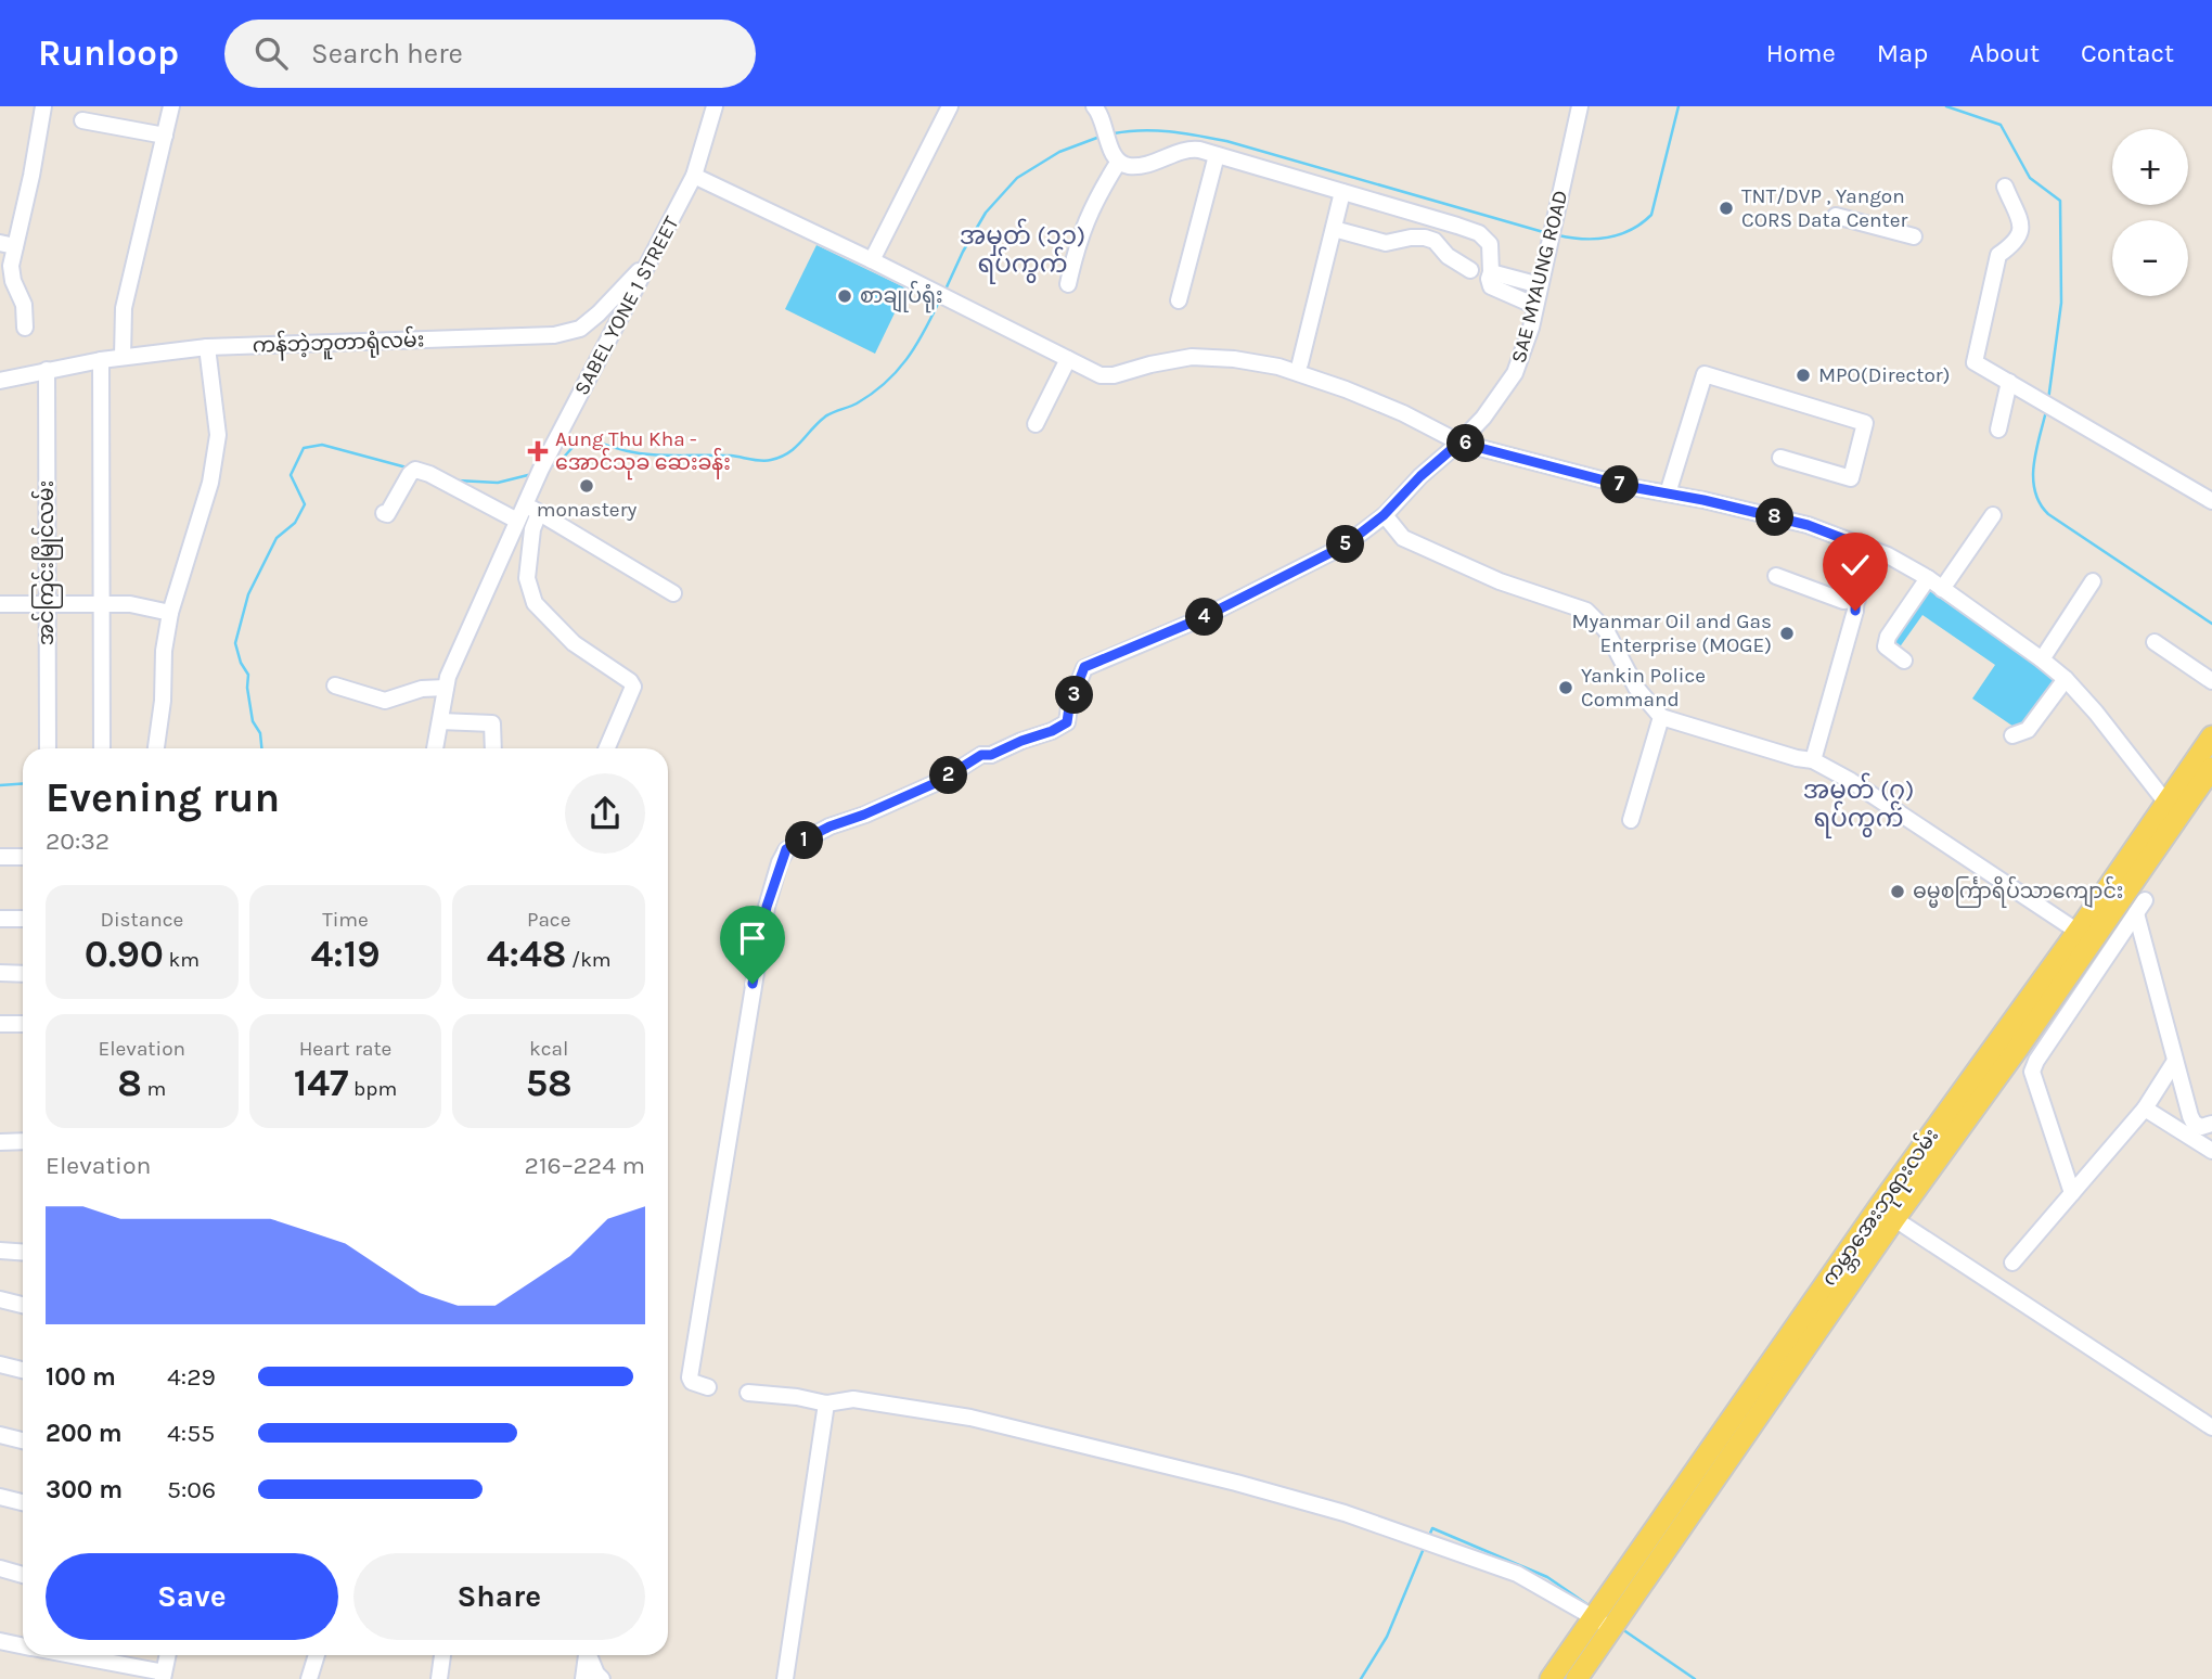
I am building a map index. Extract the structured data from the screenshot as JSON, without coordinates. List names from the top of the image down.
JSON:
{
  "streets": {
    "main road": ["ကမ္ဘာအေးဘုရားလမ်း"],
    "street": [
      "SAE MYAUNG ROAD",
      "SABEL YONE 1 STREET",
      "ကန်ဘဲ့ဘူတာရုံလမ်း",
      "အင်ကြင်းမြိုင်လမ်း"
    ]
  },
  "crossings": [
    ["SABEL YONE 1 STREET", "ကန်ဘဲ့ဘူတာရုံလမ်း"],
    ["ကန်ဘဲ့ဘူတာရုံလမ်း", "အင်ကြင်းမြိုင်လမ်း"]
  ],
  "districts": ["အမှတ် (၁၁) ရပ်ကွက်", "အမှတ် (၇) ရပ်ကွက်"],
  "places": {
    "other": [
      "TNT/DVP , Yangon CORS Data Center",
      "စာချုပ်ရုံး",
      "MPO(Director)",
      "monastery",
      "Myanmar Oil and Gas Enterprise (MOGE)",
      "Yankin Police Command",
      "ဓမ္မစင်္ကြာရိပ်သာကျောင်း"
    ],
    "health": ["Aung Thu Kha - အောင်သုခ ဆေးခန်း"]
  },
  "page": {
    "header": "Runloop",
    "search": "Search here",
    "nav": [
      "Home",
      "Map",
      "About",
      "Contact"
    ],
    "map_buttons": ["+", "−"],
    "pins": [
      "6",
      "7",
      "8",
      "5",
      "4",
      "3",
      "2",
      "1"
    ],
    "heading": ["Evening run", "20:32"],
    "stats": [
      ["Distance", "0.90 km"],
      ["Time", "4:19"],
      ["Pace", "4:48 /km"],
      ["Elevation", "8 m"],
      ["Heart rate", "147 bpm"],
      ["kcal", "58"]
    ],
    "chart": ["Elevation", "216–224 m"],
    "list": [
      {
        "name": "100 m",
        "note": "4:29"
      },
      {
        "name": "200 m",
        "note": "4:55"
      },
      {
        "name": "300 m",
        "note": "5:06"
      }
    ],
    "buttons": ["Save", "Share"]
  }
}
